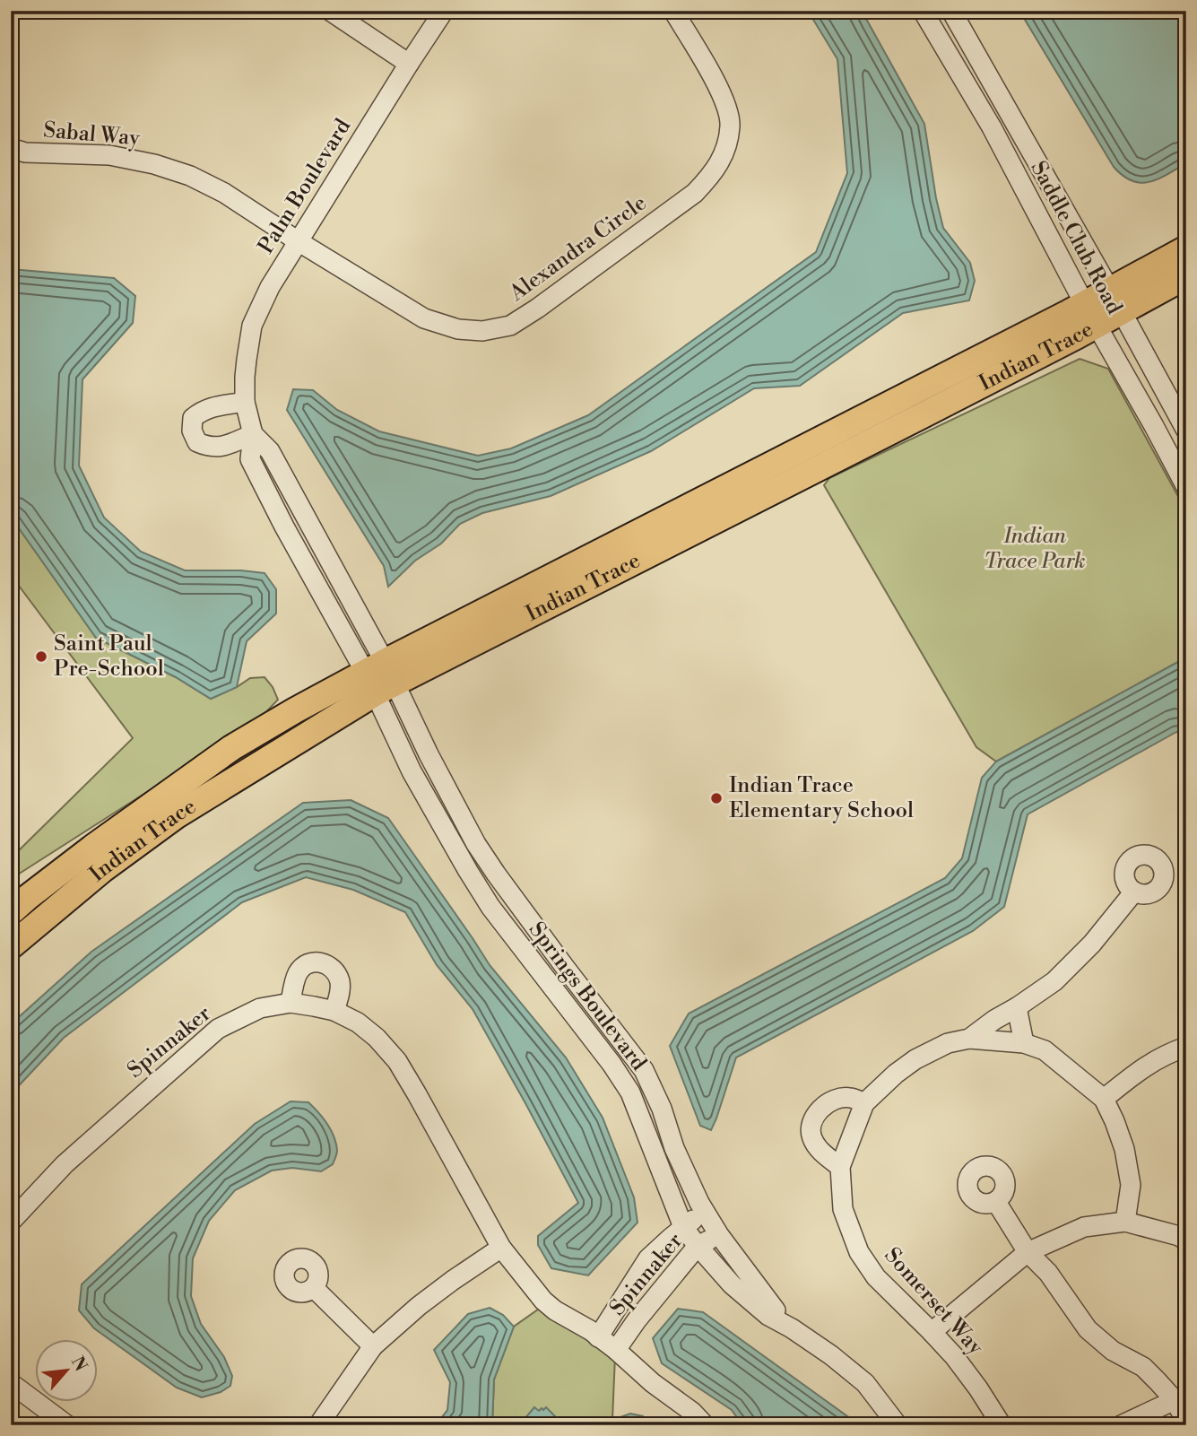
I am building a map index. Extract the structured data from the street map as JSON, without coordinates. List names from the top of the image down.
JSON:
{
  "streets": {
    "main road": ["Indian Trace"],
    "street": [
      "Sabal Way",
      "Palm Boulevard",
      "Saddle Club Road",
      "Alexandra Circle",
      "Springs Boulevard",
      "Spinnaker",
      "Somerset Way"
    ]
  },
  "crossings": [
    ["Sabal Way", "Palm Boulevard"],
    ["Sabal Way", "Alexandra Circle"],
    ["Palm Boulevard", "Alexandra Circle"],
    ["Palm Boulevard", "Indian Trace"],
    ["Palm Boulevard", "Springs Boulevard"],
    ["Saddle Club Road", "Indian Trace"],
    ["Indian Trace", "Springs Boulevard"],
    ["Springs Boulevard", "Spinnaker"]
  ],
  "parks": ["Indian Trace Park"],
  "places": ["Saint Paul Pre-School", "Indian Trace Elementary School"],
  "north": "top right"
}
